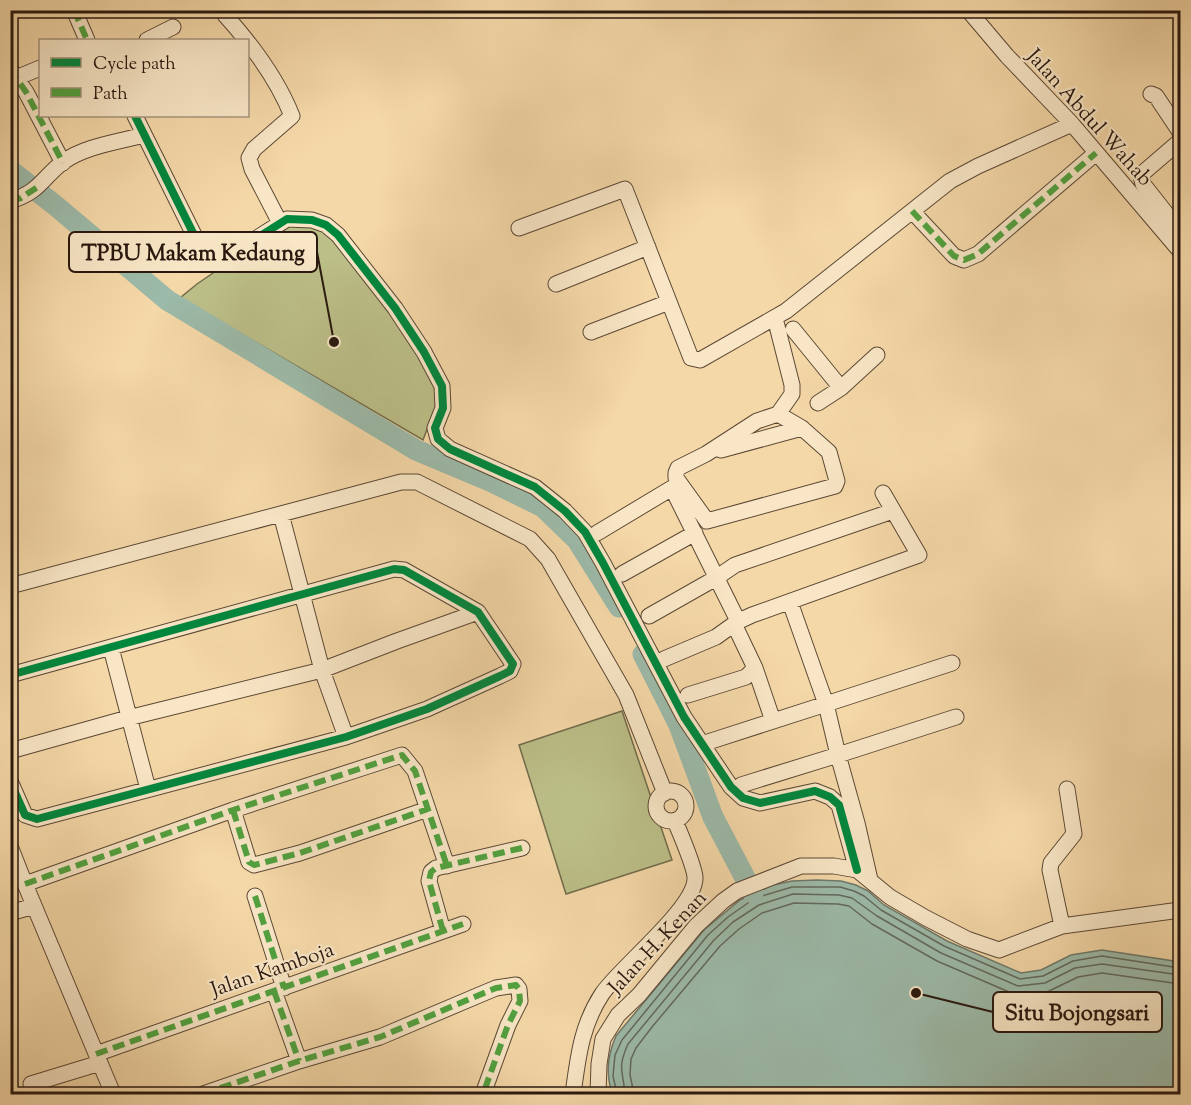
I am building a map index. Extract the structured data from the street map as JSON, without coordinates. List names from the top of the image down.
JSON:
{
  "streets": {
    "street": ["Jalan Abdul Wahab", "Jalan H. Kenan", "Jalan Kamboja"]
  },
  "places": ["TPBU Makam Kedaung", "Situ Bojongsari"],
  "legend": ["Cycle path", "Path"]
}
